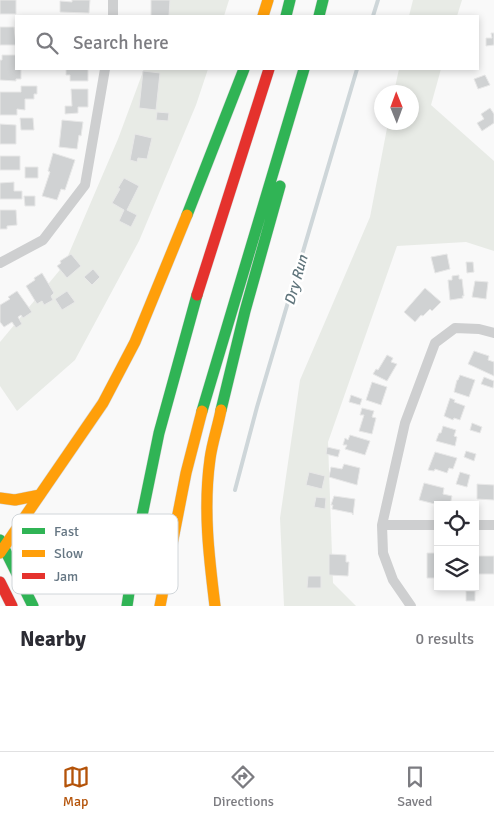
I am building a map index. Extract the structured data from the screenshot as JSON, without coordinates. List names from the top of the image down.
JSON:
{
  "water": ["Dry Run"],
  "legend": ["Fast", "Slow", "Jam"],
  "north": "top",
  "page": {
    "search": "Search here",
    "heading": ["Nearby", "0 results"],
    "nav": ["Map", "Directions", "Saved"]
  }
}
